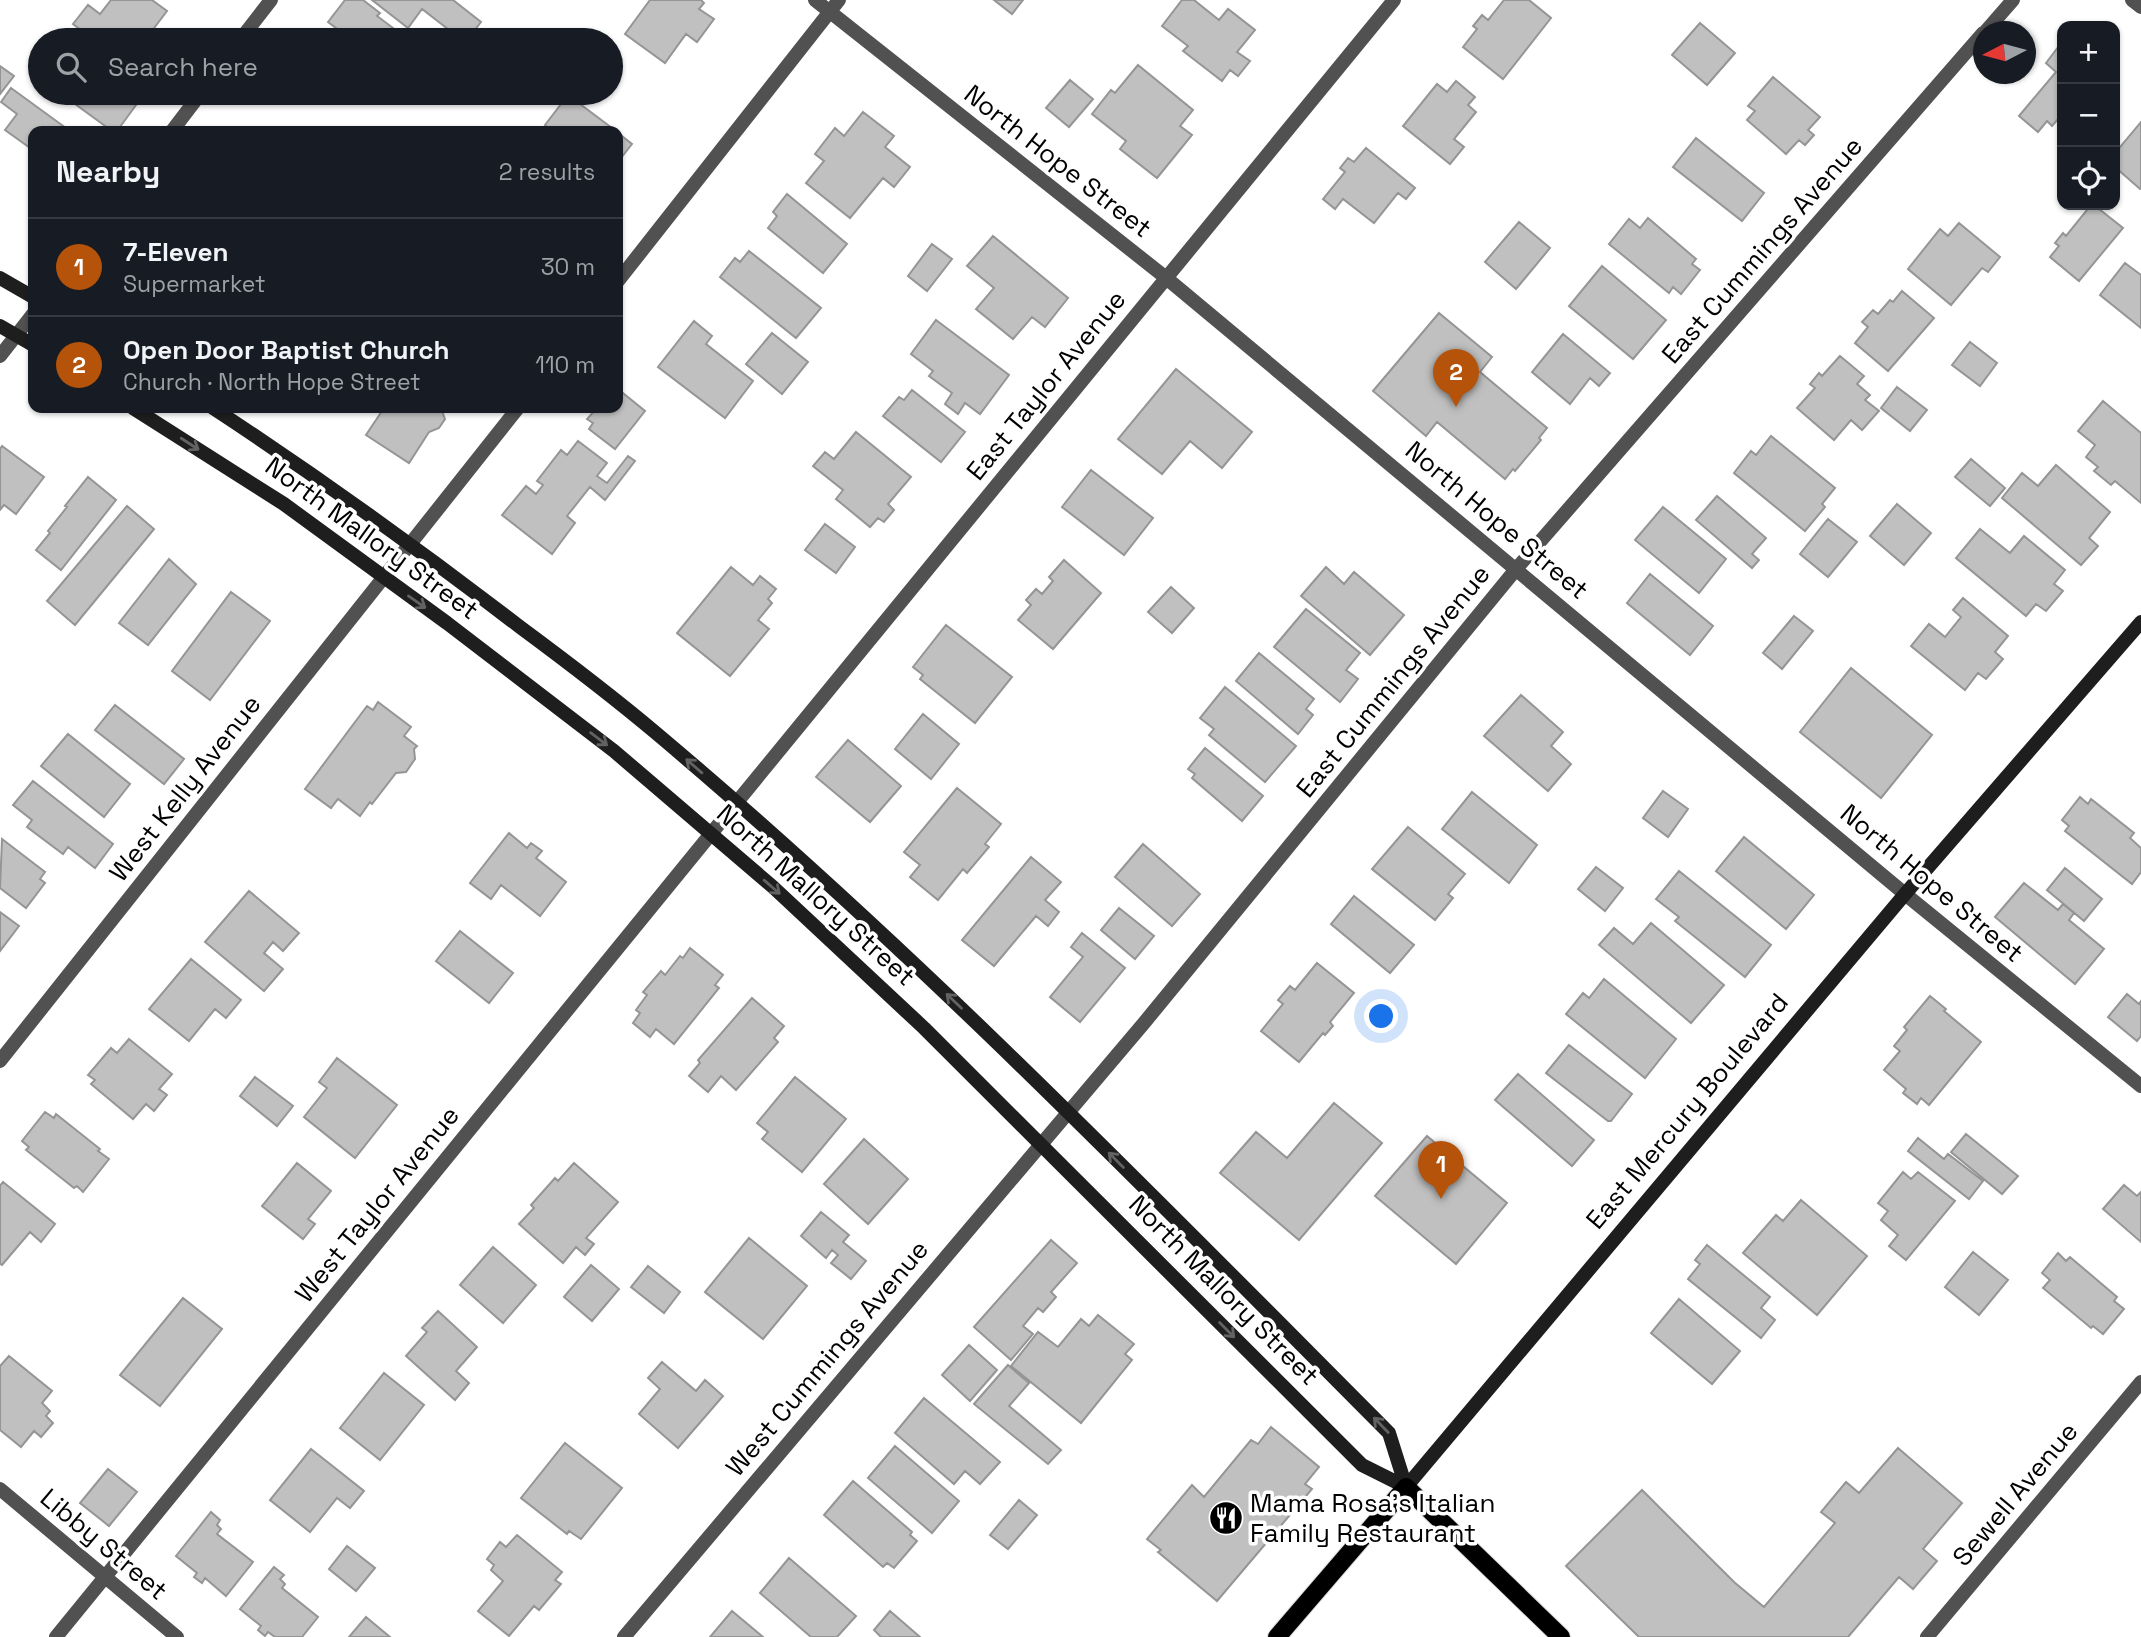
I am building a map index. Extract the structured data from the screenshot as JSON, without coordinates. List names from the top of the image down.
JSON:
{
  "streets": {
    "main road": ["North Mallory Street", "East Mercury Boulevard"],
    "street": [
      "North Hope Street",
      "East Cummings Avenue",
      "East Taylor Avenue",
      "West Kelly Avenue",
      "West Taylor Avenue",
      "West Cummings Avenue",
      "Sewell Avenue",
      "Libby Street"
    ]
  },
  "crossings": [
    ["North Hope Street", "East Cummings Avenue"],
    ["North Hope Street", "East Taylor Avenue"],
    ["North Hope Street", "East Mercury Boulevard"],
    ["East Cummings Avenue", "North Mallory Street"],
    ["East Cummings Avenue", "West Cummings Avenue"],
    ["East Taylor Avenue", "North Mallory Street"],
    ["East Taylor Avenue", "West Taylor Avenue"],
    ["North Mallory Street", "West Kelly Avenue"],
    ["North Mallory Street", "East Mercury Boulevard"],
    ["North Mallory Street", "West Taylor Avenue"],
    ["North Mallory Street", "West Cummings Avenue"],
    ["West Taylor Avenue", "Libby Street"]
  ],
  "places": {
    "restaurant": ["Mama Rosa's Italian Family Restaurant"]
  },
  "north": "left",
  "page": {
    "map_buttons": ["+", "−"],
    "search": "Search here",
    "heading": ["Nearby", "2 results"],
    "list": [
      {
        "mark": "1",
        "name": "7-Eleven",
        "note": "Supermarket",
        "value": "30 m"
      },
      {
        "mark": "2",
        "name": "Open Door Baptist Church",
        "note": "Church · North Hope Street",
        "value": "110 m"
      }
    ],
    "pins": ["2", "1"]
  }
}
